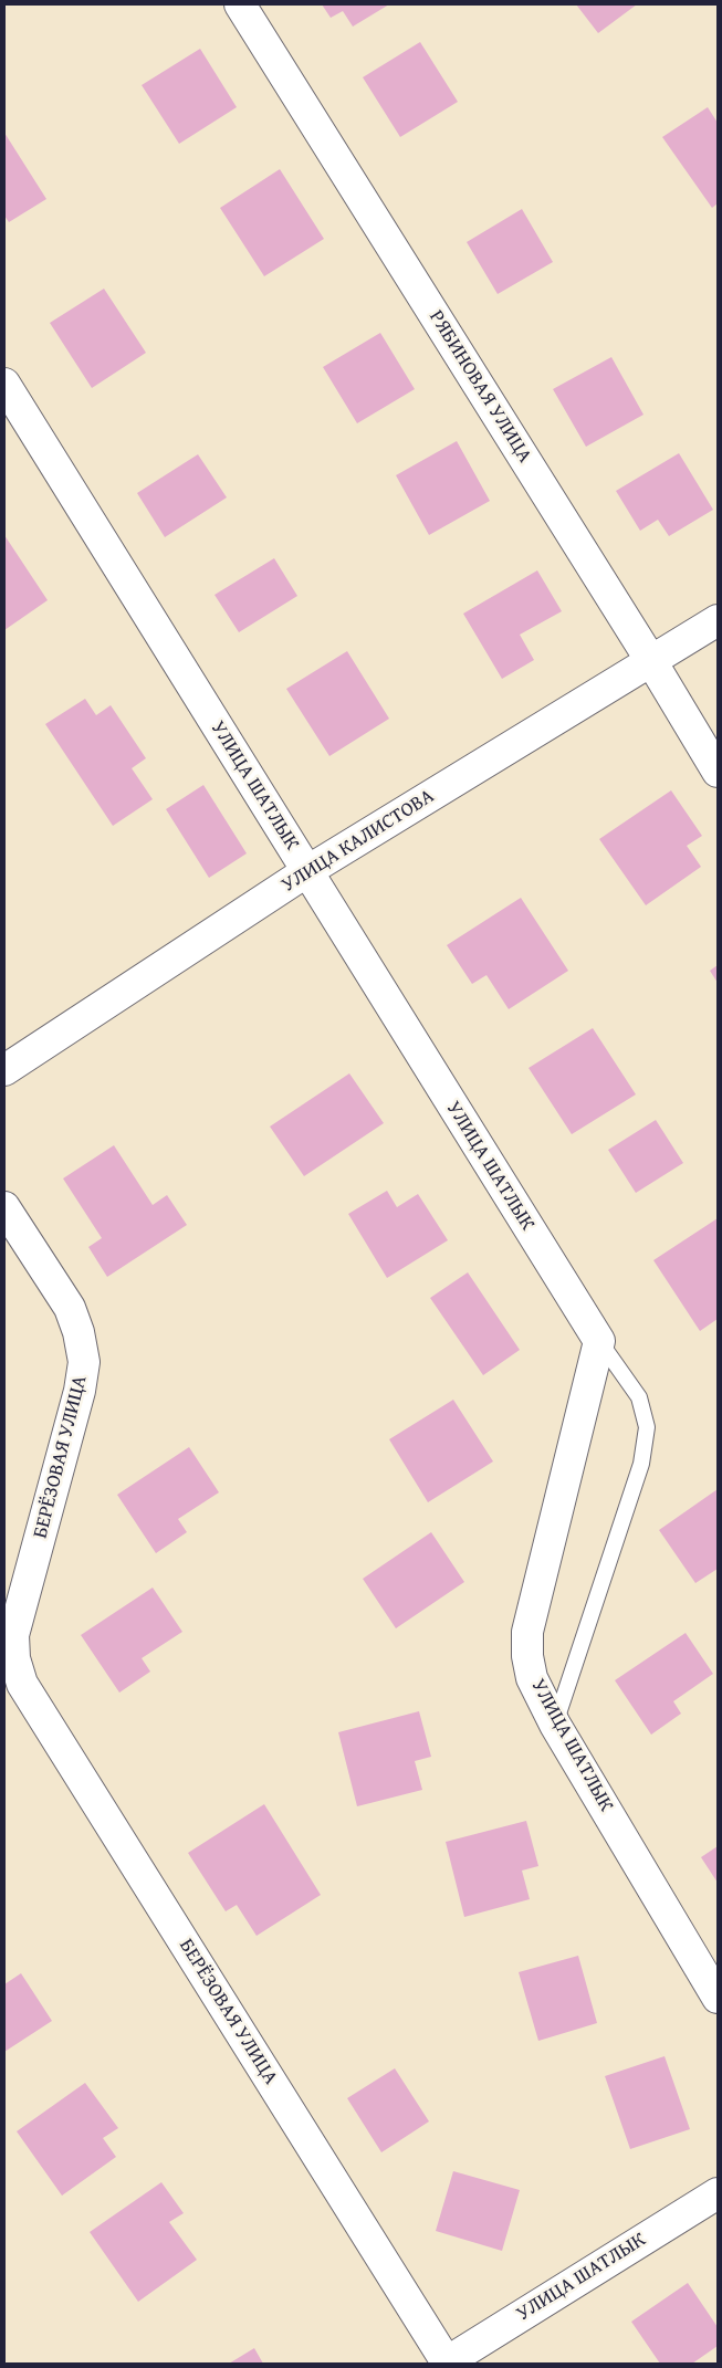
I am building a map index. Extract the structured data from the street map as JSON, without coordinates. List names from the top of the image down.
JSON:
{
  "streets": {
    "street": [
      "РЯБИНОВАЯ УЛИЦА",
      "УЛИЦА ШАТЛЫК",
      "УЛИЦА КАЛИСТОВА",
      "БЕРЁЗОВАЯ УЛИЦА"
    ]
  },
  "crossings": [
    ["РЯБИНОВАЯ УЛИЦА", "УЛИЦА КАЛИСТОВА"],
    ["УЛИЦА ШАТЛЫК", "УЛИЦА КАЛИСТОВА"],
    ["УЛИЦА ШАТЛЫК", "БЕРЁЗОВАЯ УЛИЦА"]
  ]
}
